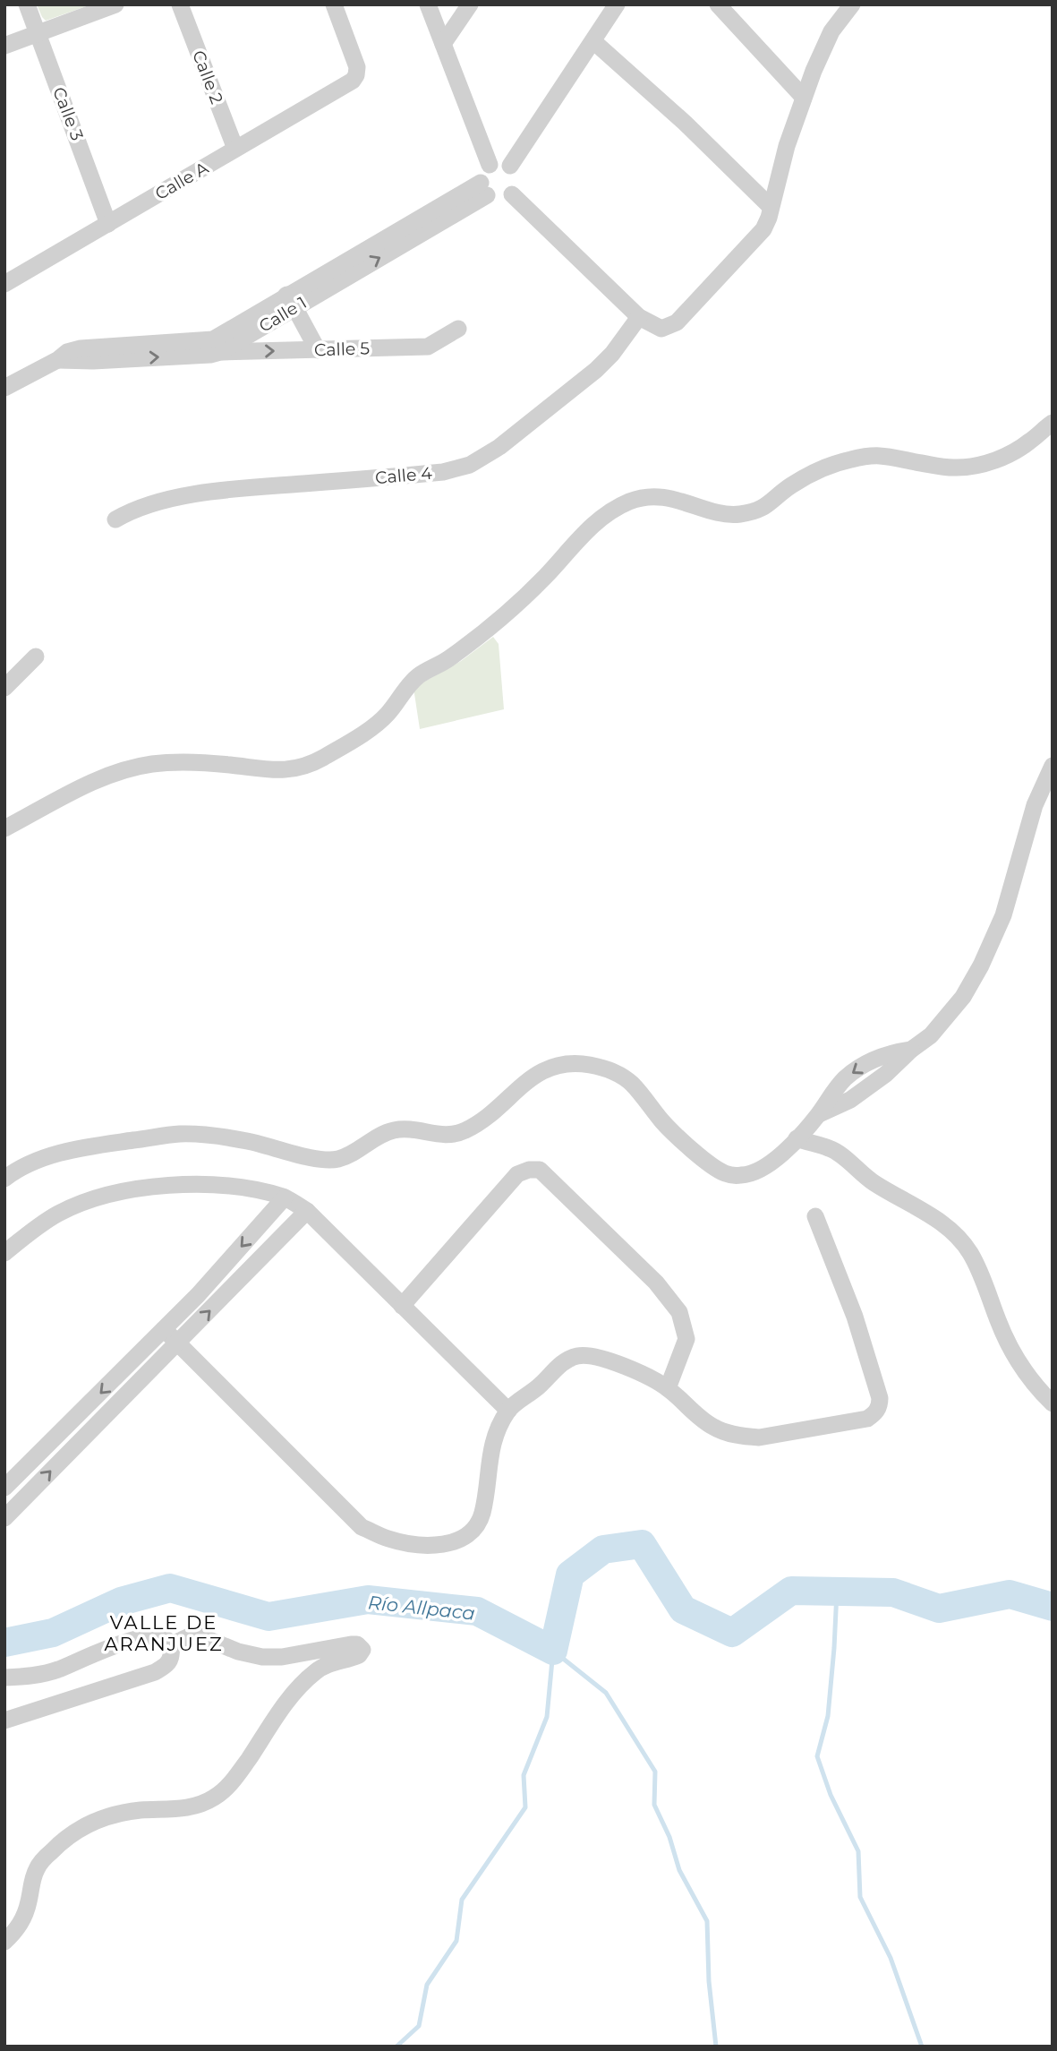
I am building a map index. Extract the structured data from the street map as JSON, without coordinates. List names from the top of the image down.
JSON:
{
  "streets": {
    "street": [
      "Calle 2",
      "Calle 3",
      "Calle A",
      "Calle 1",
      "Calle 5",
      "Calle 4"
    ]
  },
  "crossings": [
    ["Calle 2", "Calle A"],
    ["Calle 3", "Calle A"],
    ["Calle 1", "Calle 5"]
  ],
  "one_way": ["Calle 5"],
  "districts": ["VALLE DE ARANJUEZ"],
  "water": ["Río Allpaca"]
}
